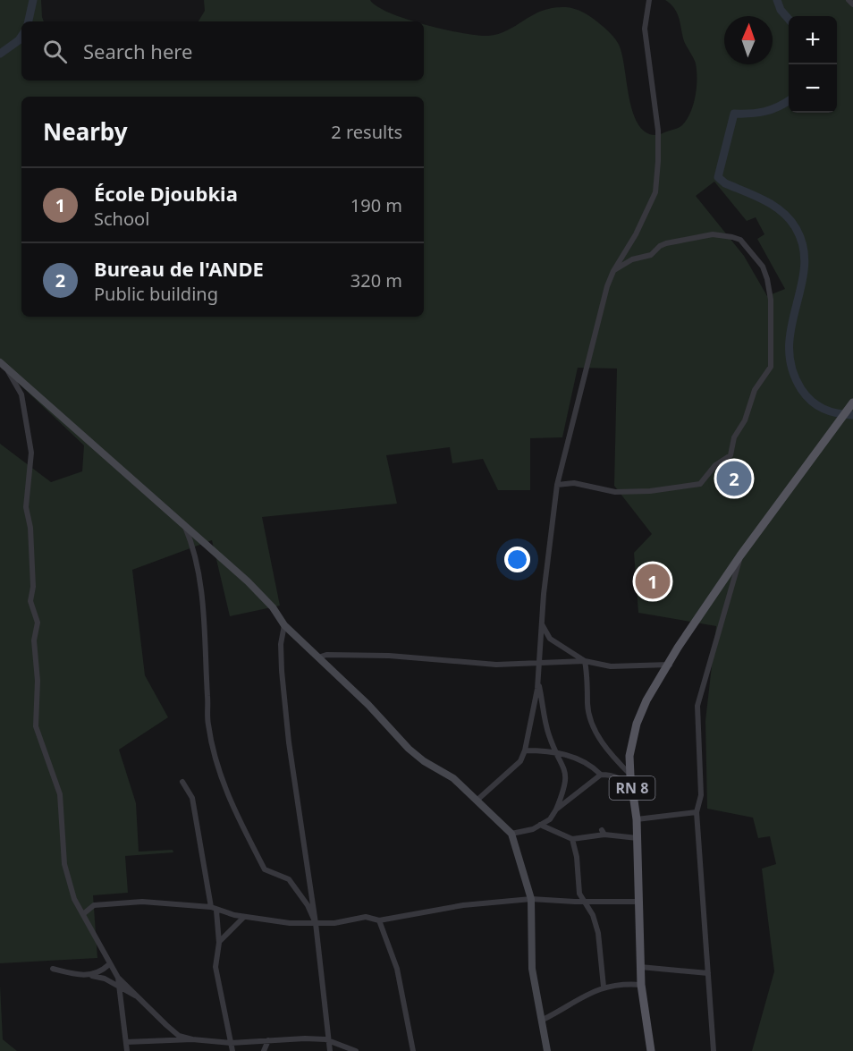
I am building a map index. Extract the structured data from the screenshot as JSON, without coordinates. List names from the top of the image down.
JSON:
{
  "streets": {
    "main road": ["RN 8"]
  },
  "north": "top",
  "page": {
    "map_buttons": ["+", "−"],
    "search": "Search here",
    "heading": ["Nearby", "2 results"],
    "list": [
      {
        "mark": "1",
        "name": "École Djoubkia",
        "note": "School",
        "value": "190 m"
      },
      {
        "mark": "2",
        "name": "Bureau de l'ANDE",
        "note": "Public building",
        "value": "320 m"
      }
    ],
    "pins": ["2", "1"]
  }
}
